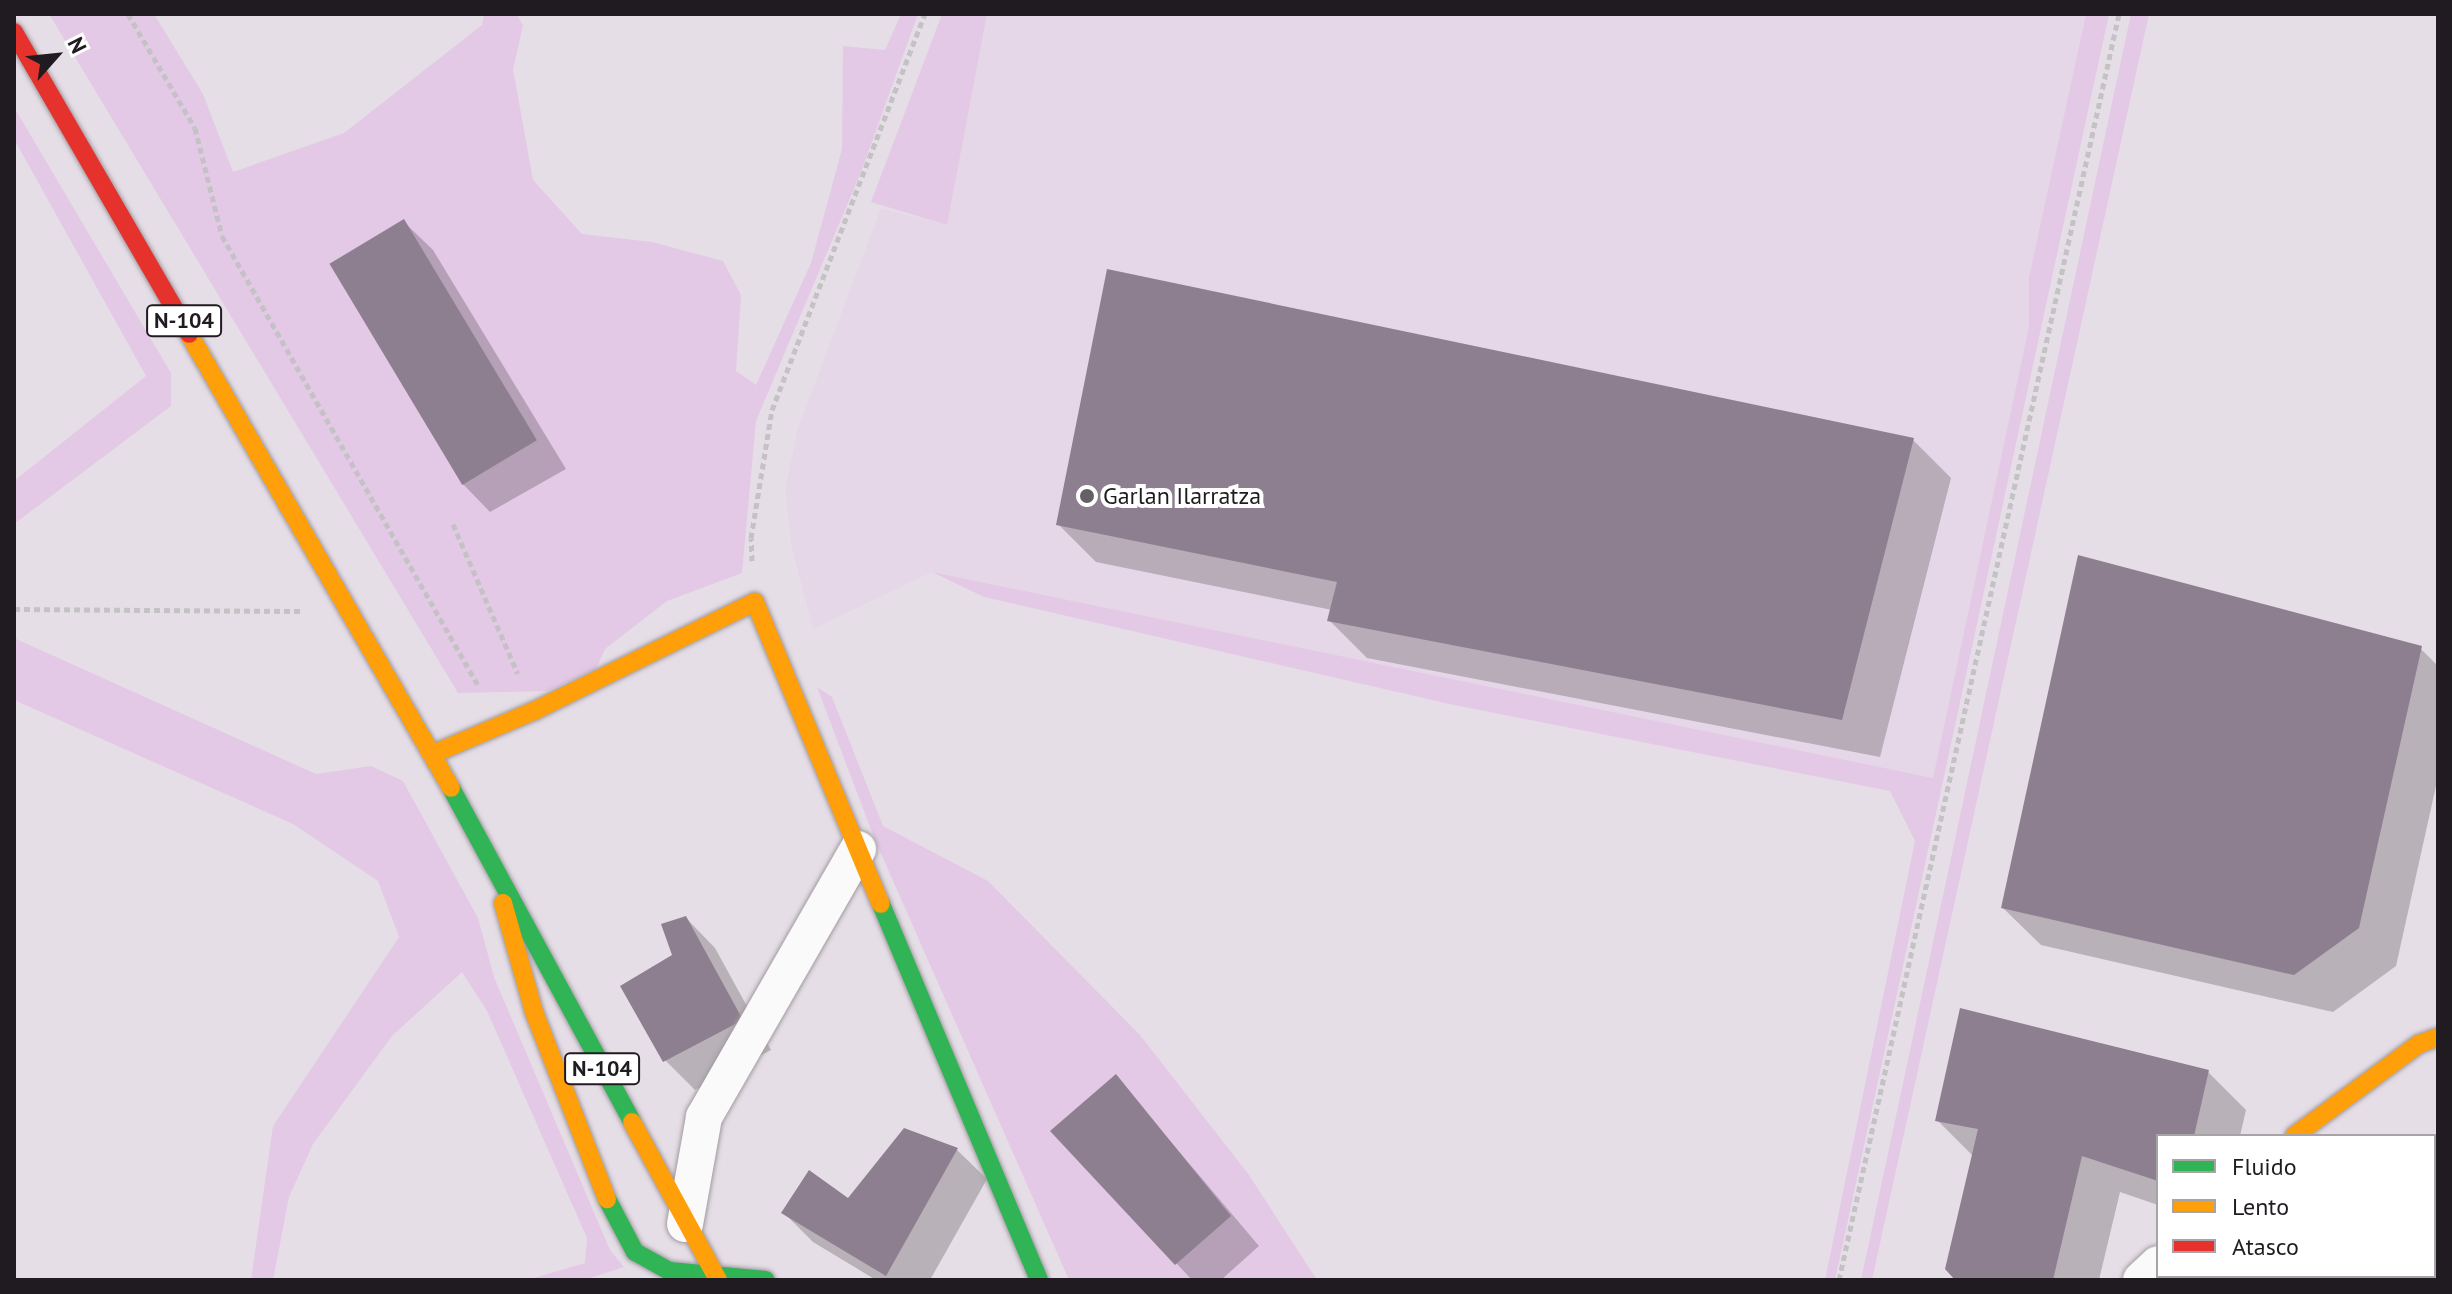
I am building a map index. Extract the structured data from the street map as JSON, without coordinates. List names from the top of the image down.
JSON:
{
  "streets": {
    "street": ["N-104"]
  },
  "places": ["Garlan Ilarratza"],
  "legend": ["Fluido", "Lento", "Atasco"],
  "north": "top right"
}
